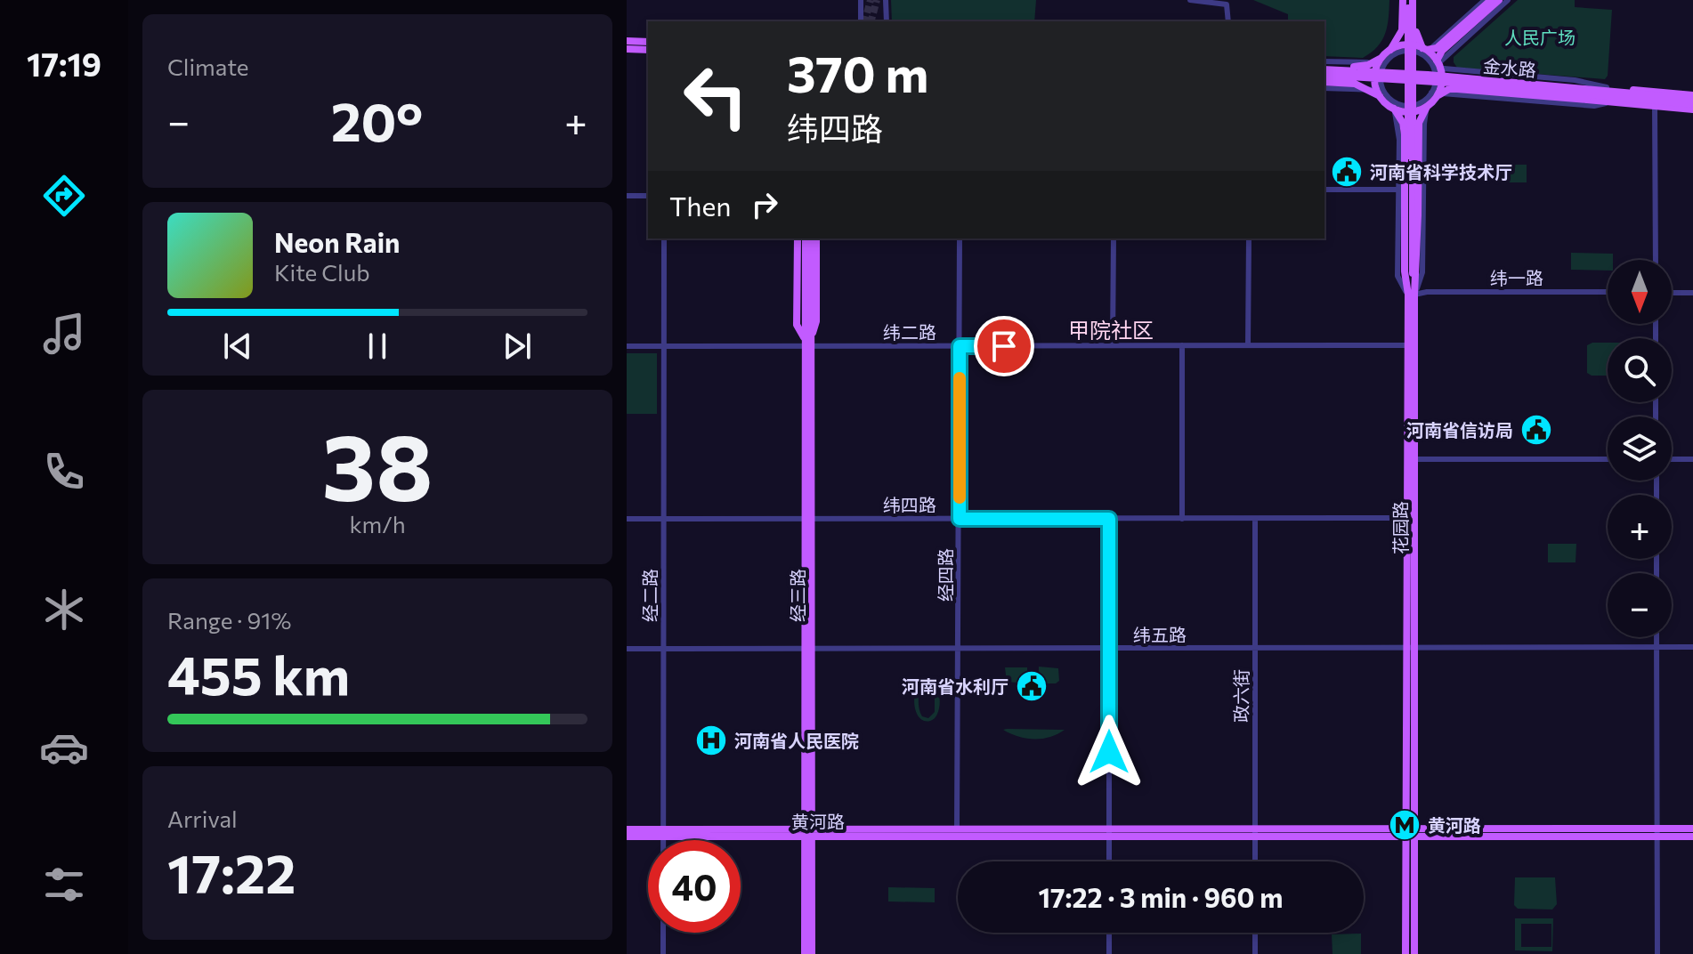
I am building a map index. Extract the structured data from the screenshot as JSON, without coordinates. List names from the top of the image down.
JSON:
{
  "streets": {
    "main road": [
      "金水路",
      "花园路",
      "经三路",
      "黄河路"
    ],
    "street": [
      "纬一路",
      "纬二路",
      "纬四路",
      "经四路",
      "经二路",
      "纬五路",
      "政六街"
    ]
  },
  "crossings": [
    ["纬一路", "花园路"],
    ["纬二路", "花园路"],
    ["纬二路", "经四路"],
    ["纬二路", "经二路"],
    ["纬二路", "经三路"],
    ["纬四路", "花园路"],
    ["纬四路", "经四路"],
    ["纬四路", "经二路"],
    ["纬四路", "经三路"],
    ["纬四路", "政六街"],
    ["花园路", "纬五路"],
    ["花园路", "黄河路"],
    ["经四路", "纬五路"],
    ["经四路", "黄河路"],
    ["经二路", "纬五路"],
    ["经二路", "黄河路"],
    ["经三路", "纬五路"],
    ["经三路", "黄河路"],
    ["纬五路", "政六街"],
    ["政六街", "黄河路"]
  ],
  "districts": ["甲院社区"],
  "parks": ["人民广场"],
  "places": {
    "public building": ["河南省科学技术厅", "河南省信访局", "河南省水利厅"],
    "hospital": ["河南省人民医院"],
    "metro station": ["黄河路"]
  },
  "north": "bottom",
  "page": {
    "tabs": "17:19",
    "tile": [
      "Climate",
      ["38", "km/h"],
      ["Range · 91%", "455 km"],
      ["Arrival", "17:22"]
    ],
    "turn": ["370 m", "纬四路"],
    "heat": ["−", "20°", "+"],
    "then": "Then",
    "song": ["Neon Rain", "Kite Club"],
    "map_buttons": ["+", "−"],
    "limit": "40",
    "trip": "17:22 · 3 min · 960 m"
  }
}
